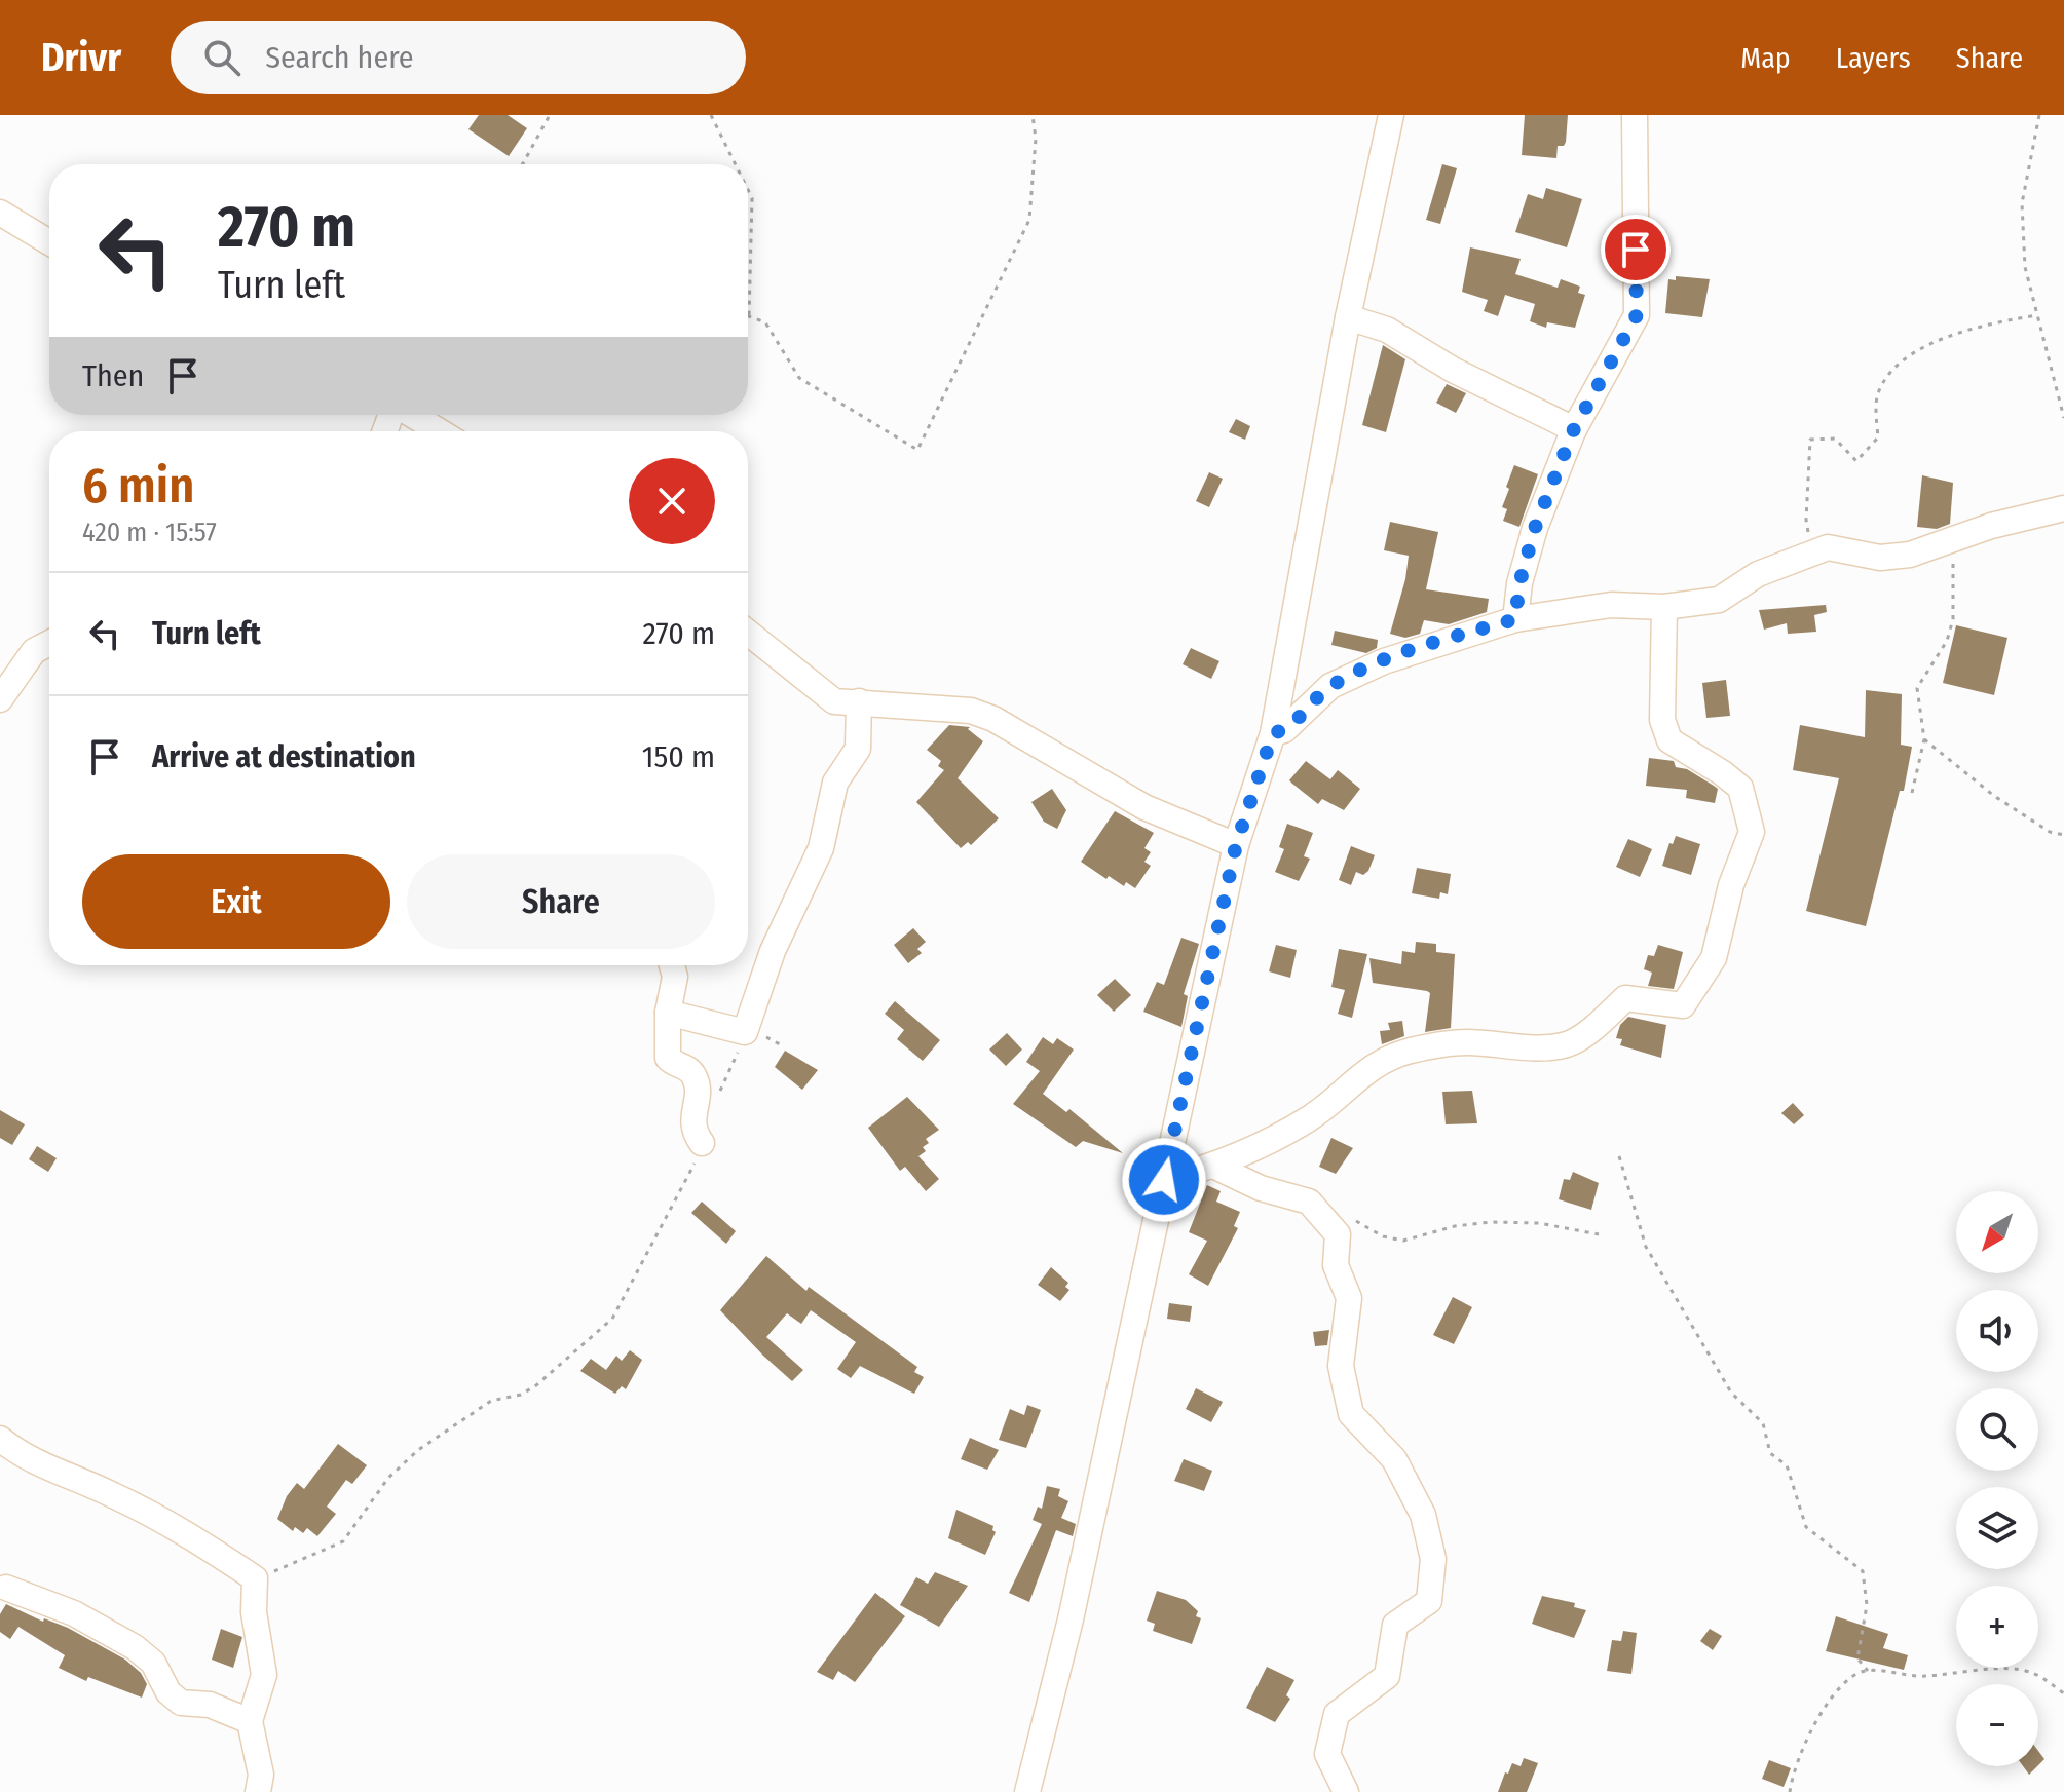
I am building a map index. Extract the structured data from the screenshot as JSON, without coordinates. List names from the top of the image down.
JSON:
{
  "north": "bottom left",
  "page": {
    "header": "Drivr",
    "search": "Search here",
    "nav": ["Map", "Layers", "Share"],
    "turn": ["270 m", "Turn left"],
    "then": "Then",
    "heading": ["6 min", "420 m · 15:57"],
    "list": [
      {
        "name": "Turn left",
        "value": "270 m"
      },
      {
        "name": "Arrive at destination",
        "value": "150 m"
      }
    ],
    "buttons": ["Exit", "Share"],
    "map_buttons": ["+", "−"]
  }
}
